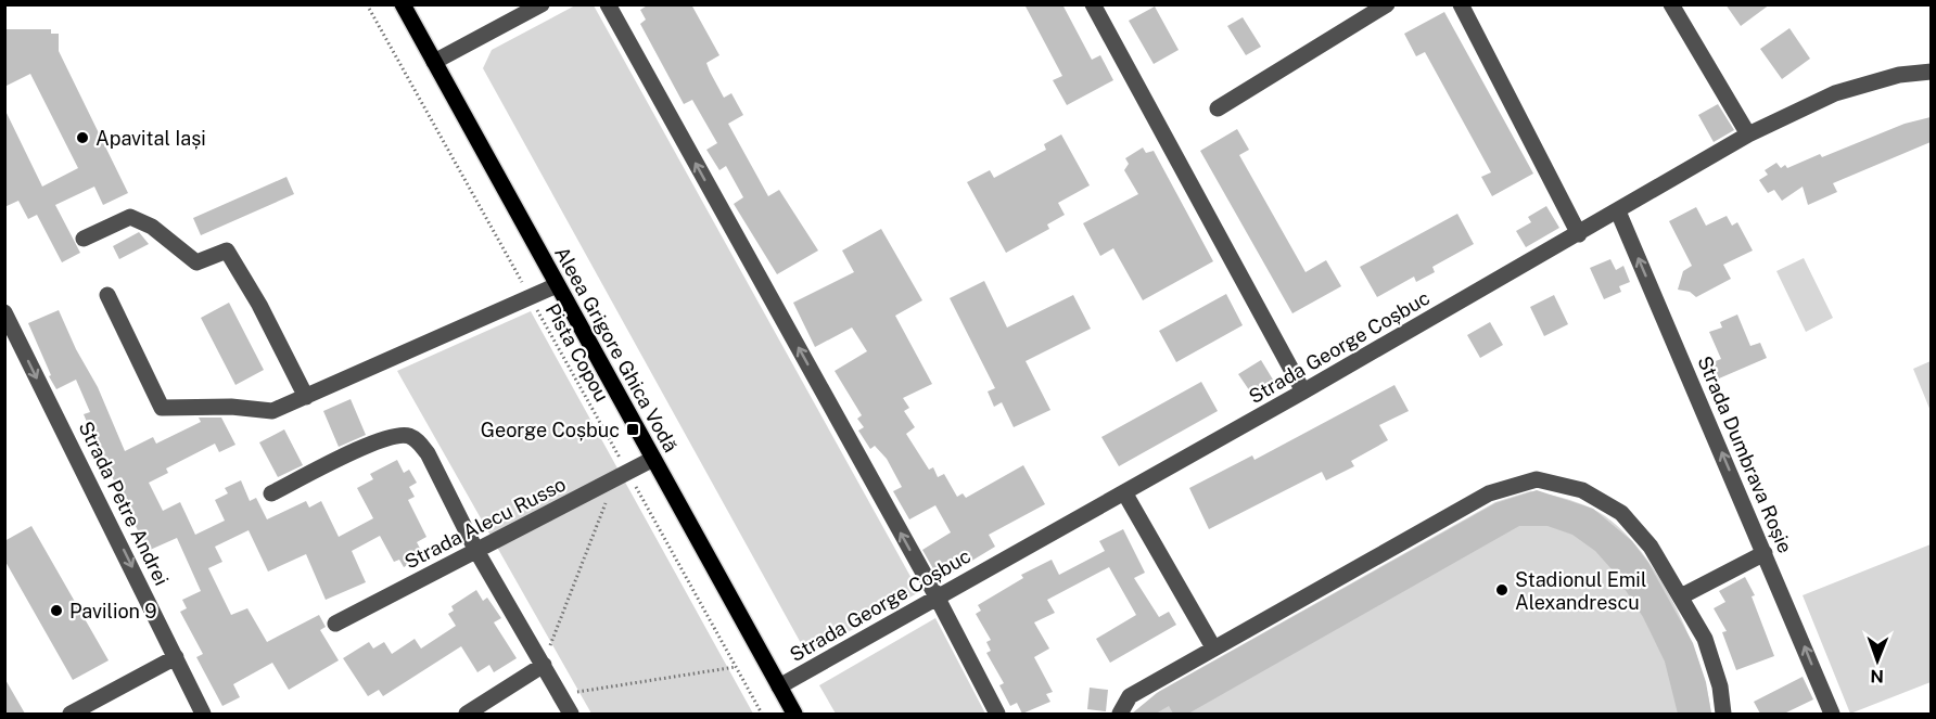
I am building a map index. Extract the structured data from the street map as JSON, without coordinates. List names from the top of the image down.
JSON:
{
  "streets": {
    "main road": ["Aleea Grigore Ghica Vodă"],
    "street": [
      "Strada George Coșbuc",
      "Strada Dumbrava Roșie",
      "Strada Petre Andrei",
      "Strada Alecu Russo"
    ],
    "path": ["Pista Copou"]
  },
  "crossings": [
    ["Strada George Coșbuc", "Aleea Grigore Ghica Vodă"],
    ["Strada George Coșbuc", "Strada Dumbrava Roșie"],
    ["Aleea Grigore Ghica Vodă", "Strada Alecu Russo"],
    ["Pista Copou", "Strada Alecu Russo"]
  ],
  "one_way": ["Strada Dumbrava Roșie", "Strada Petre Andrei"],
  "places": {
    "other": ["Apavital Iași", "Stadionul Emil Alexandrescu", "Pavilion 9"],
    "transit": ["George Coșbuc"]
  },
  "north": "bottom"
}
